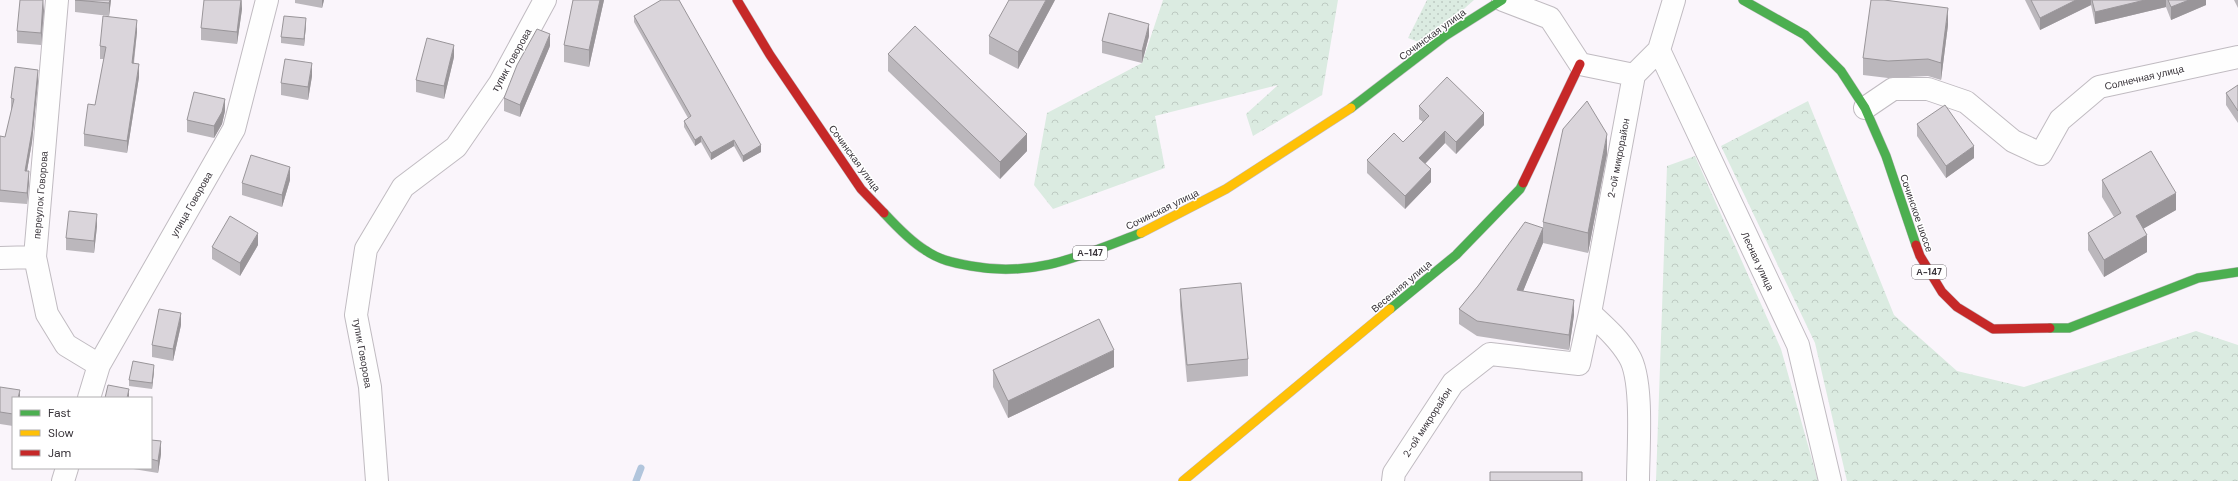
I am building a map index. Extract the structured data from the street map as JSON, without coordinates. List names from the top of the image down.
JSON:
{
  "streets": {
    "main road": [
      "Сочинская улица",
      "Сочинское шоссе",
      "А-147",
      "Весенняя улица"
    ],
    "street": [
      "тупик Говорова",
      "Солнечная улица",
      "2-ой микрорайон",
      "переулок Говорова",
      "улица Говорова",
      "Лесная улица"
    ]
  },
  "crossings": [
    ["Солнечная улица", "Сочинское шоссе"],
    ["переулок Говорова", "улица Говорова"]
  ],
  "legend": ["Fast", "Slow", "Jam"]
}
